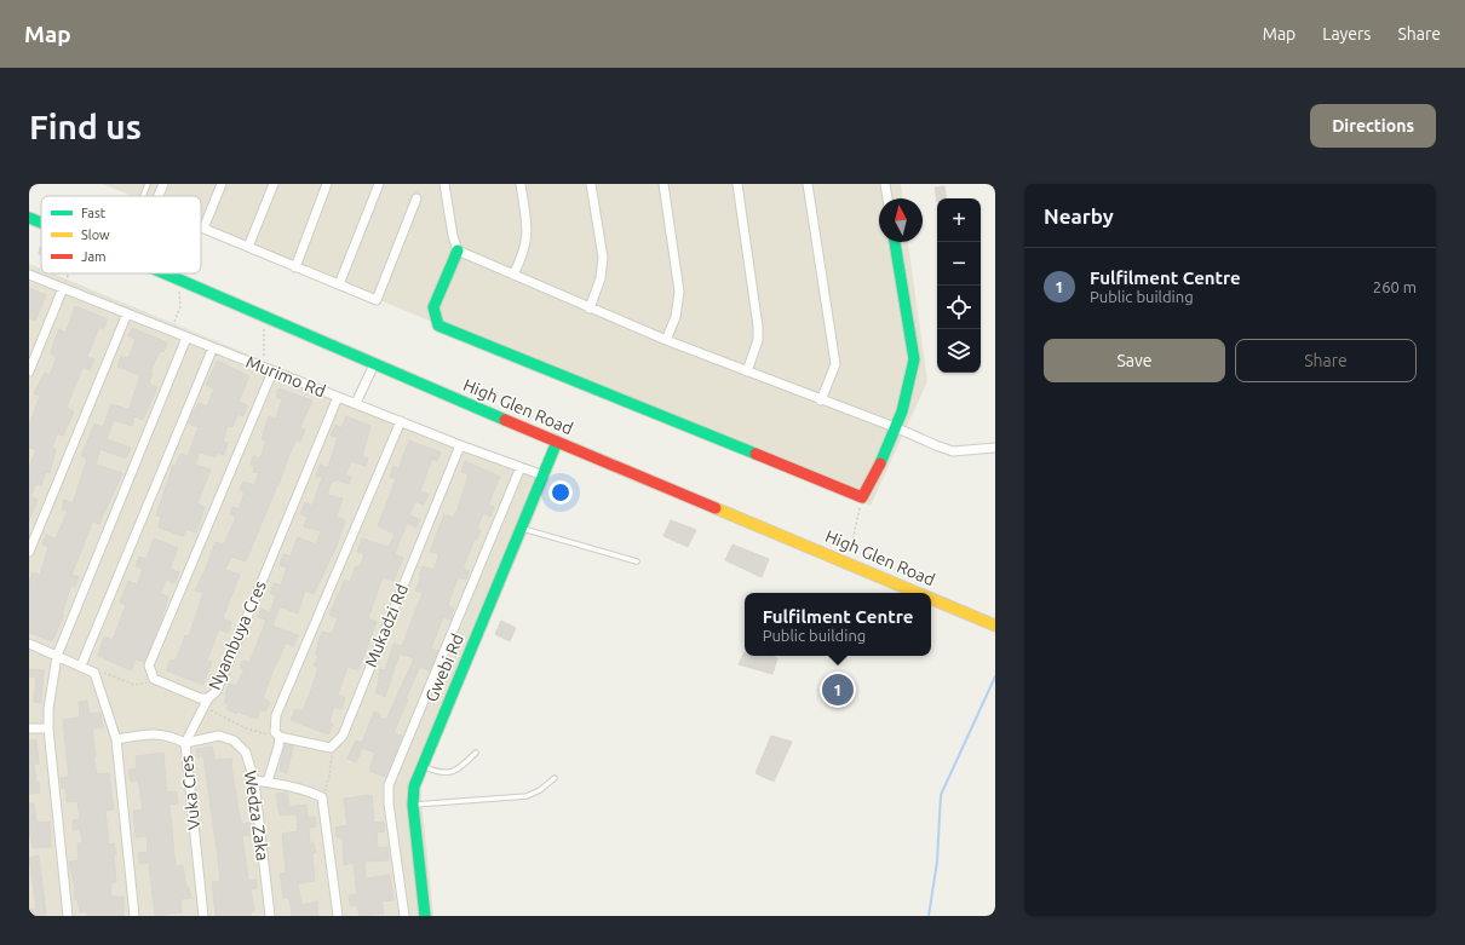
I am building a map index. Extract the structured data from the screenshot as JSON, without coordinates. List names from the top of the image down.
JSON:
{
  "streets": {
    "street": [
      "Murimo Rd",
      "High Glen Road",
      "Mukadzi Rd",
      "Nyambuya Cres",
      "Gwebi Rd",
      "Vuka Cres",
      "Wedza Zaka"
    ]
  },
  "crossings": [
    ["Murimo Rd", "Mukadzi Rd"],
    ["Murimo Rd", "Nyambuya Cres"],
    ["Murimo Rd", "Gwebi Rd"],
    ["High Glen Road", "Gwebi Rd"],
    ["Vuka Cres", "Wedza Zaka"]
  ],
  "legend": ["Fast", "Slow", "Jam"],
  "north": "top",
  "page": {
    "header": "Map",
    "nav": ["Map", "Layers", "Share"],
    "buttons": [
      "Directions",
      ["Save", "Share"]
    ],
    "title": "Find us",
    "heading": "Nearby",
    "map_buttons": ["+", "−"],
    "list": [
      {
        "mark": "1",
        "name": "Fulfilment Centre",
        "note": "Public building",
        "value": "260 m"
      }
    ],
    "popup": ["Fulfilment Centre", "Public building"],
    "pins": "1"
  }
}
